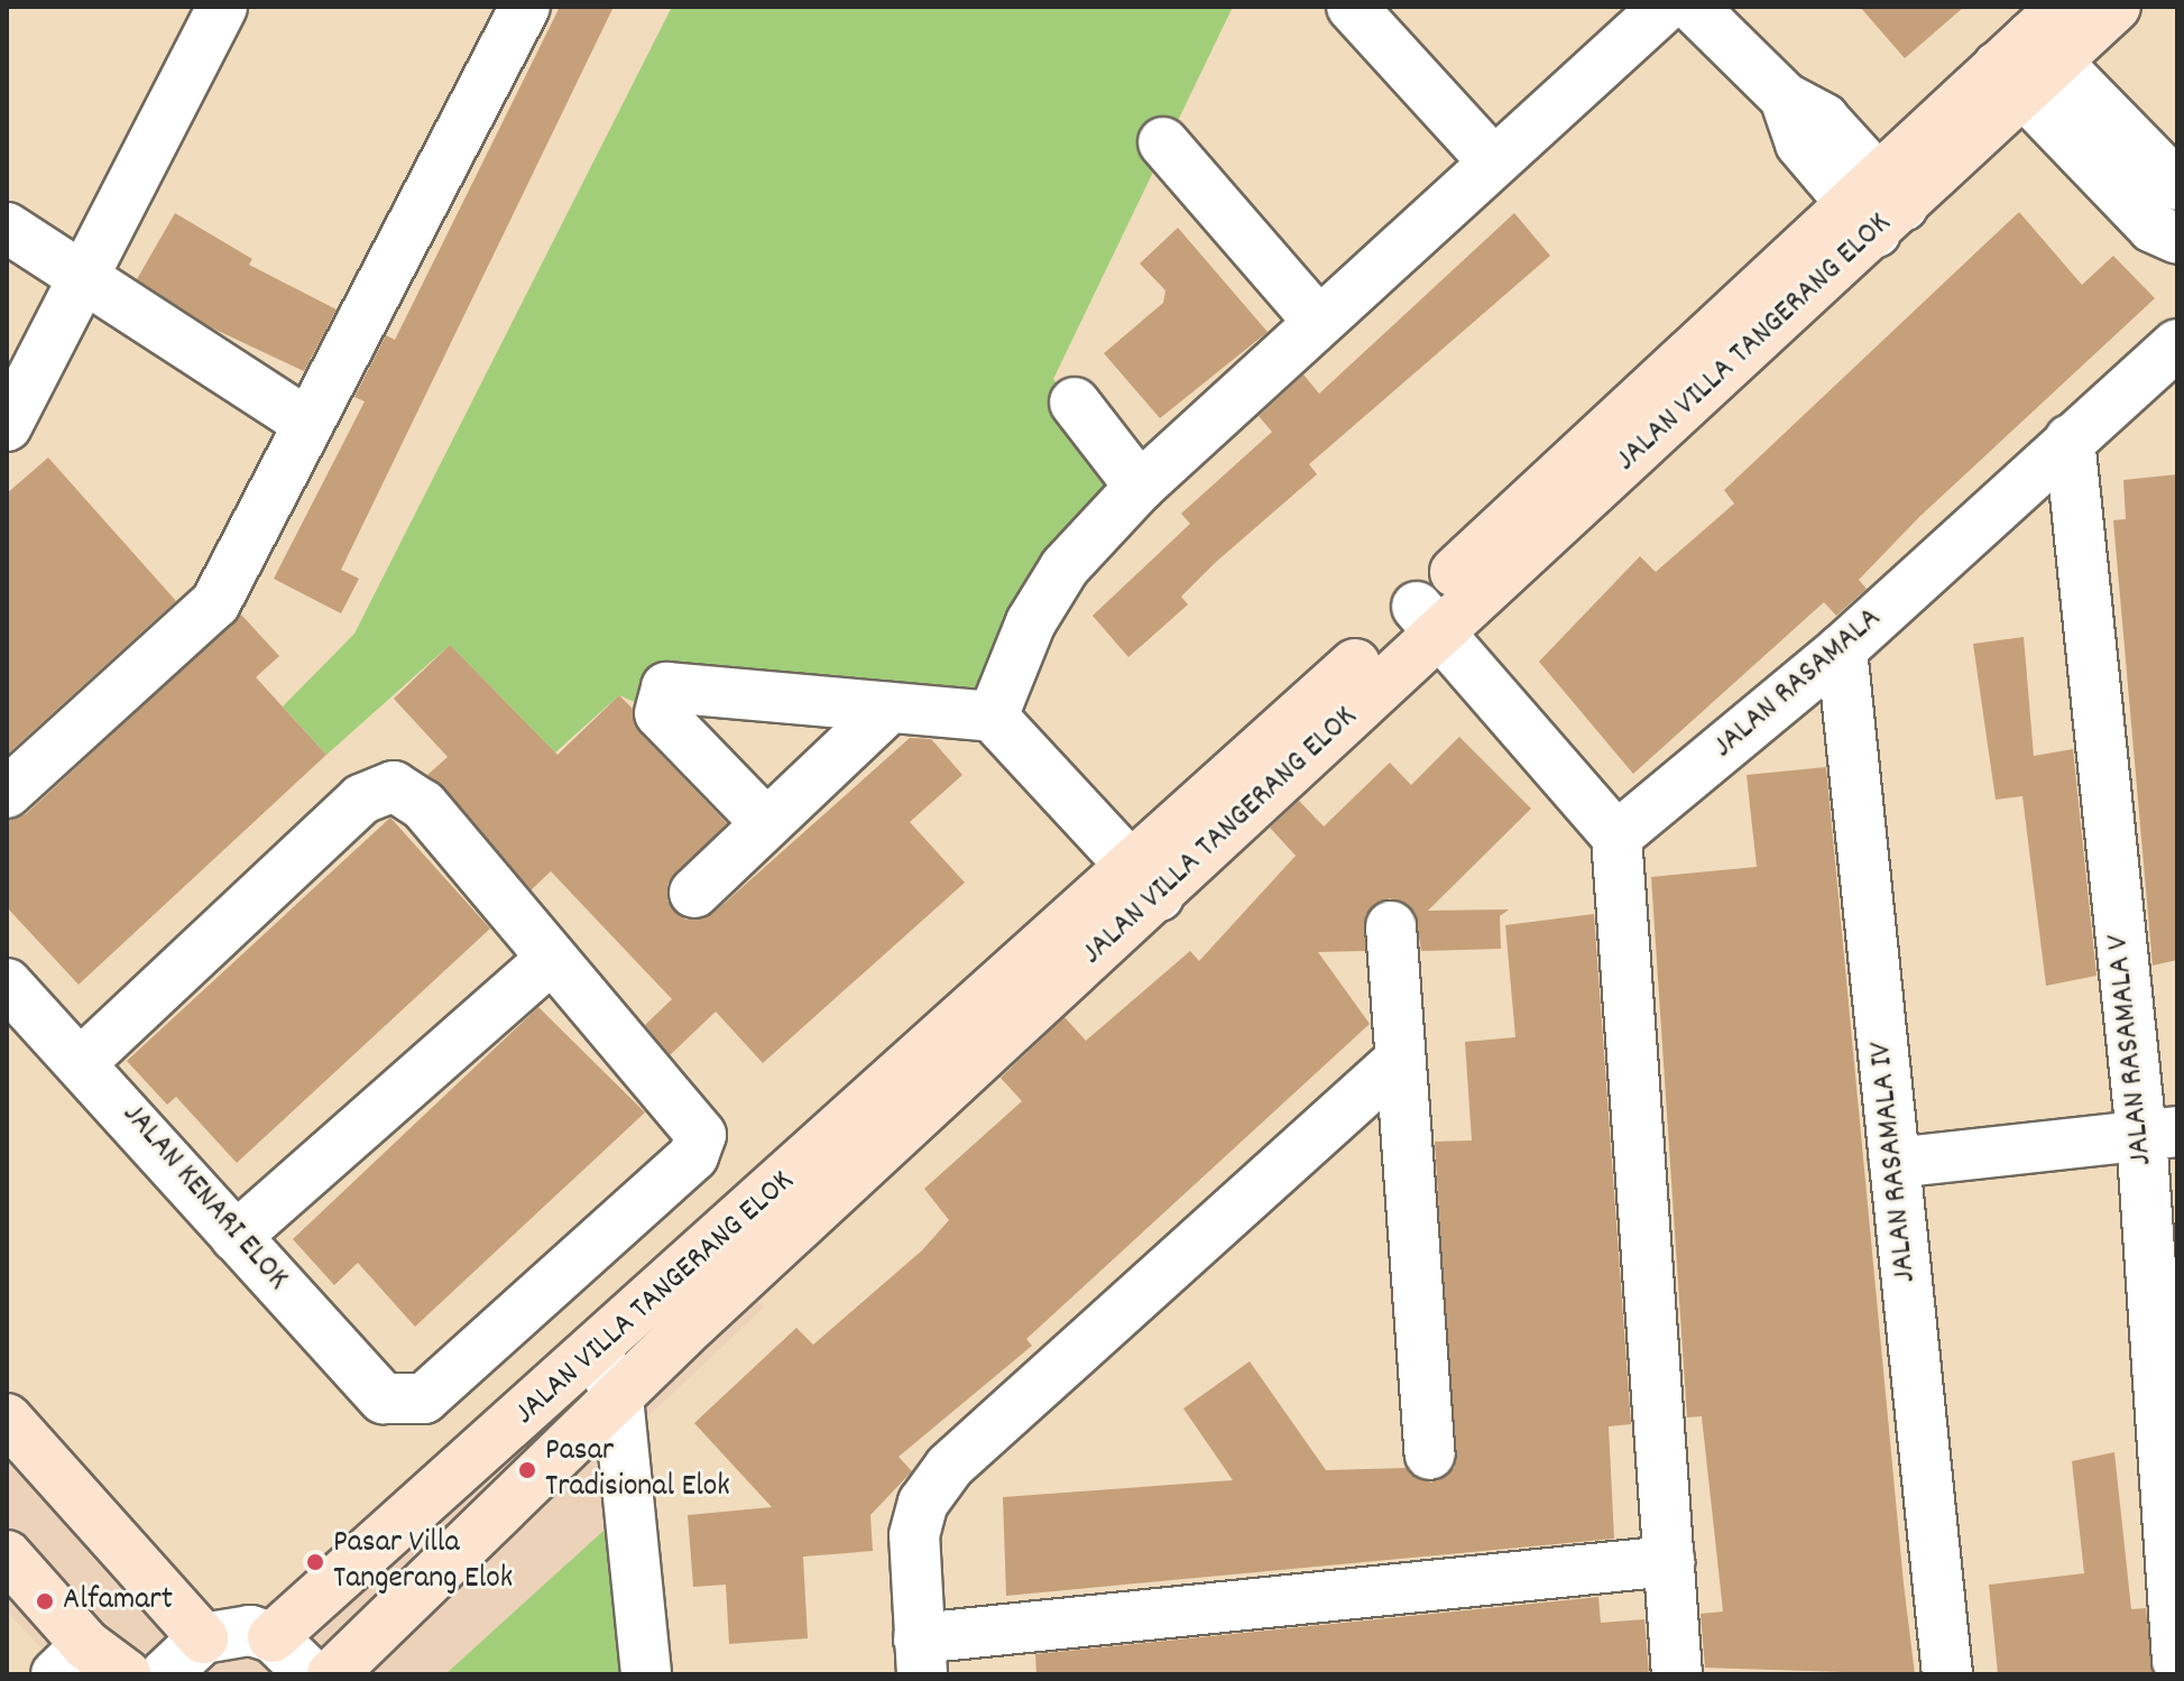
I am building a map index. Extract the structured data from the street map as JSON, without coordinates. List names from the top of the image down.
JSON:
{
  "streets": {
    "street": [
      "JALAN VILLA TANGERANG ELOK",
      "JALAN RASAMALA",
      "JALAN RASAMALA V",
      "JALAN RASAMALA IV",
      "JALAN KENARI ELOK"
    ]
  },
  "crossings": [
    ["JALAN RASAMALA", "JALAN RASAMALA V"],
    ["JALAN RASAMALA", "JALAN RASAMALA IV"]
  ],
  "places": ["Pasar Tradisional Elok", "Pasar Villa Tangerang Elok", "Alfamart"]
}
